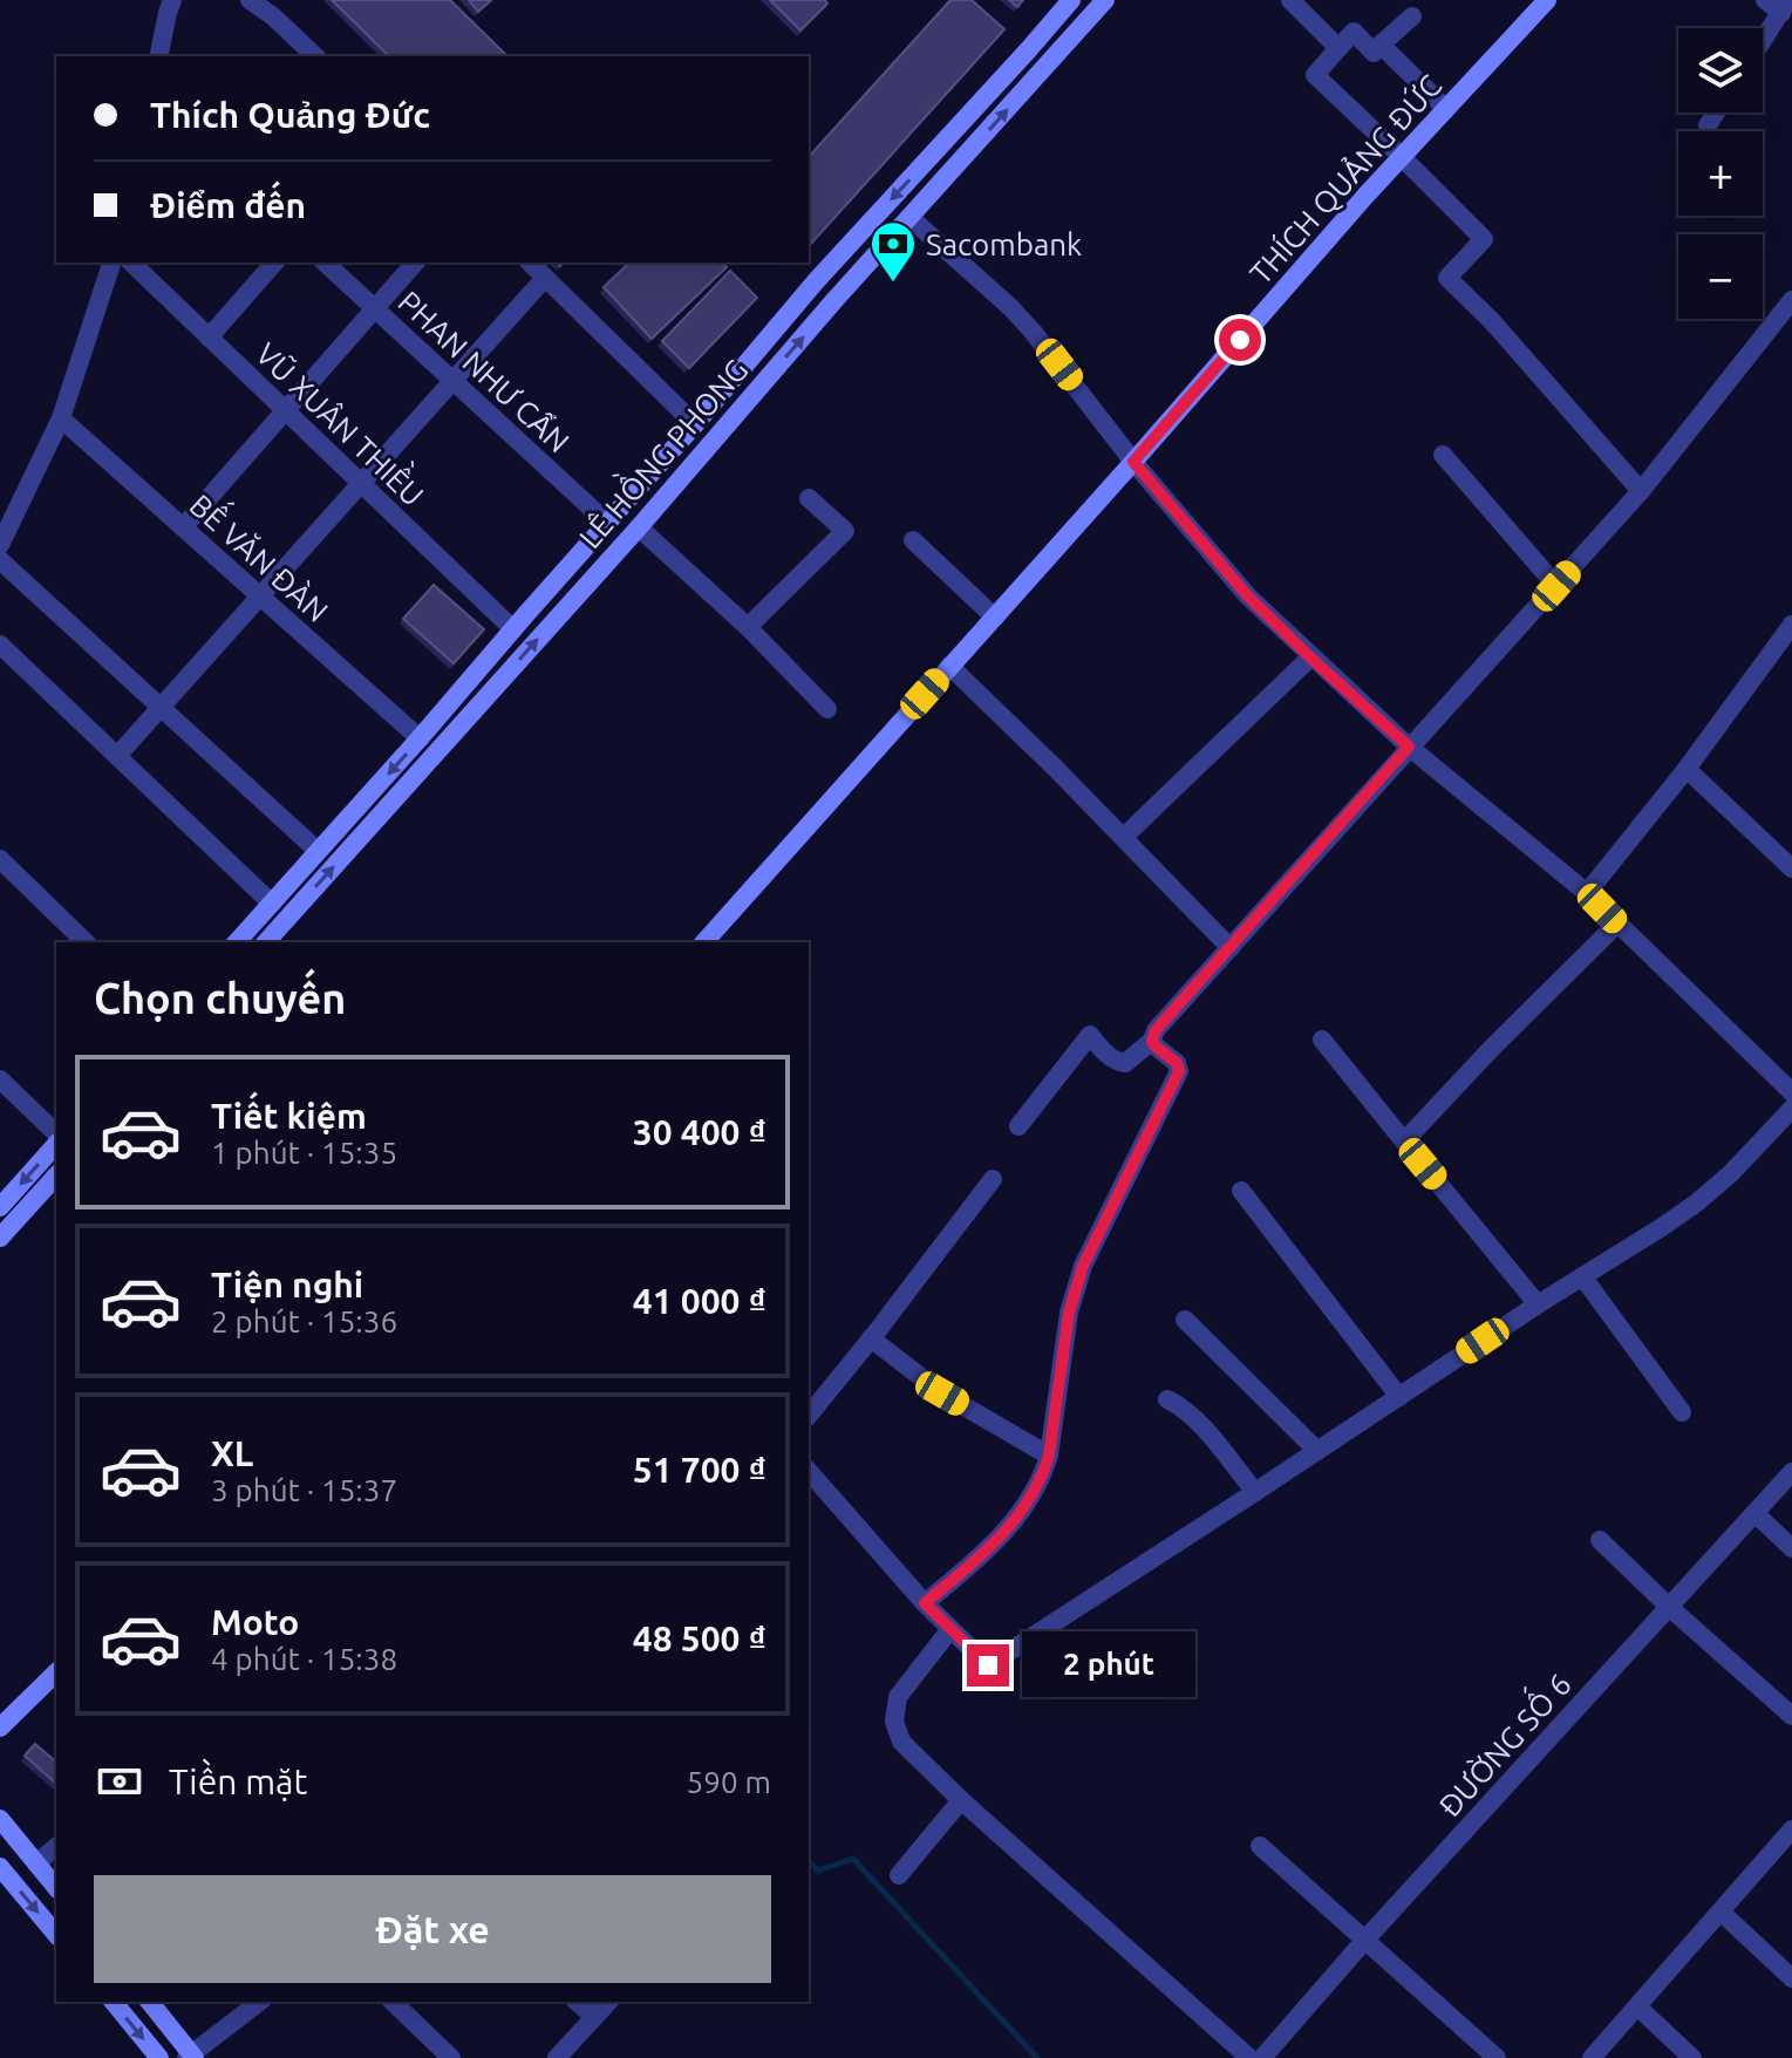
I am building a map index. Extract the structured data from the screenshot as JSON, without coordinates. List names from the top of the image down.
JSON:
{
  "streets": {
    "main road": ["THÍCH QUẢNG ĐỨC", "LÊ HỒNG PHONG"],
    "street": [
      "PHAN NHƯ CẨN",
      "VŨ XUÂN THIỀU",
      "BẾ VĂN ĐÀN",
      "ĐƯỜNG SỐ 6"
    ]
  },
  "crossings": [
    ["PHAN NHƯ CẨN", "LÊ HỒNG PHONG"],
    ["VŨ XUÂN THIỀU", "LÊ HỒNG PHONG"],
    ["LÊ HỒNG PHONG", "BẾ VĂN ĐÀN"]
  ],
  "places": {
    "bank": ["Sacombank"]
  },
  "page": {
    "map_buttons": ["+", "−"],
    "banner": ["Thích Quảng Đức", "Điểm đến"],
    "heading": "Chọn chuyến",
    "list": [
      {
        "name": "Tiết kiệm",
        "note": "1 phút · 15:35",
        "value": "30 400 ₫"
      },
      {
        "name": "Tiện nghi",
        "note": "2 phút · 15:36",
        "value": "41 000 ₫"
      },
      {
        "name": "XL",
        "note": "3 phút · 15:37",
        "value": "51 700 ₫"
      },
      {
        "name": "Moto",
        "note": "4 phút · 15:38",
        "value": "48 500 ₫"
      }
    ],
    "bubble": "2 phút",
    "pay": ["Tiền mặt", "590 m"],
    "buttons": "Đặt xe"
  }
}
